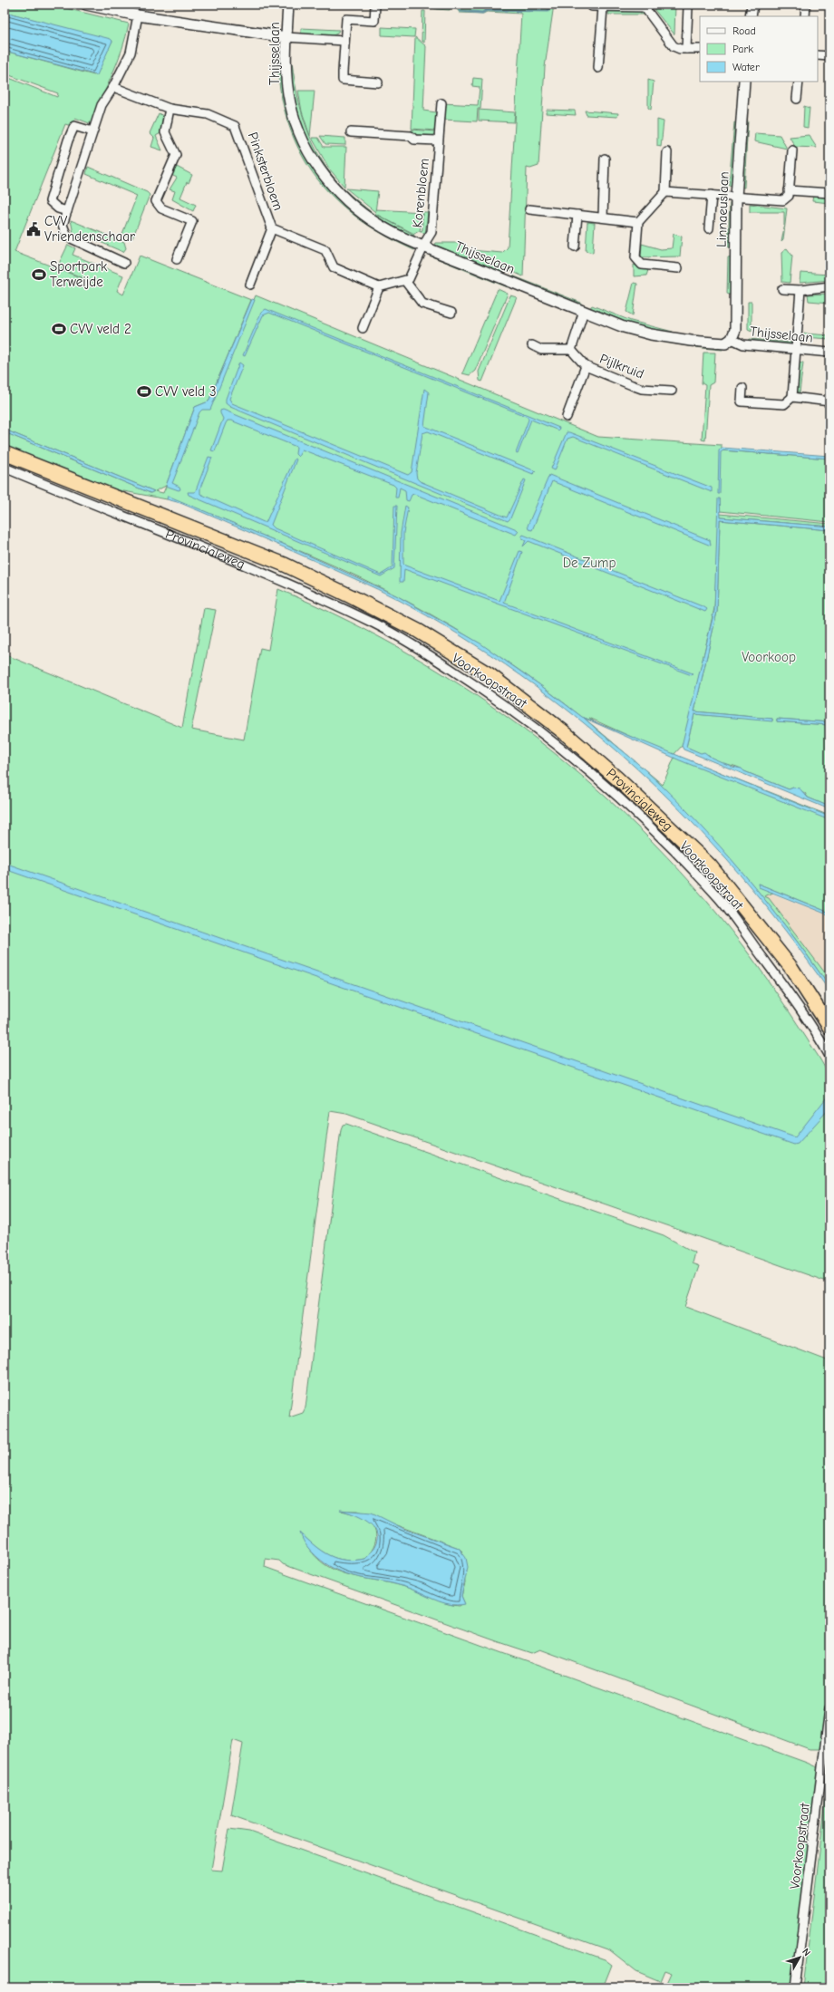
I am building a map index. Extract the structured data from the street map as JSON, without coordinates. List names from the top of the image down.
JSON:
{
  "streets": {
    "highway": ["Provincialeweg"],
    "street": [
      "Thijsselaan",
      "Pinksterbloem",
      "Korenbloem",
      "Linnaeuslaan",
      "Pijlkruid",
      "Voorkoopstraat"
    ]
  },
  "crossings": [
    ["Thijsselaan", "Korenbloem"],
    ["Thijsselaan", "Linnaeuslaan"],
    ["Provincialeweg", "Voorkoopstraat"]
  ],
  "parks": ["De Zump", "Voorkoop"],
  "places": {
    "public building": ["CVV Vriendenschaar"],
    "sports": ["Sportpark Terweijde", "CVV veld 2", "CVV veld 3"]
  },
  "legend": ["Road", "Park", "Water"],
  "north": "top right"
}
